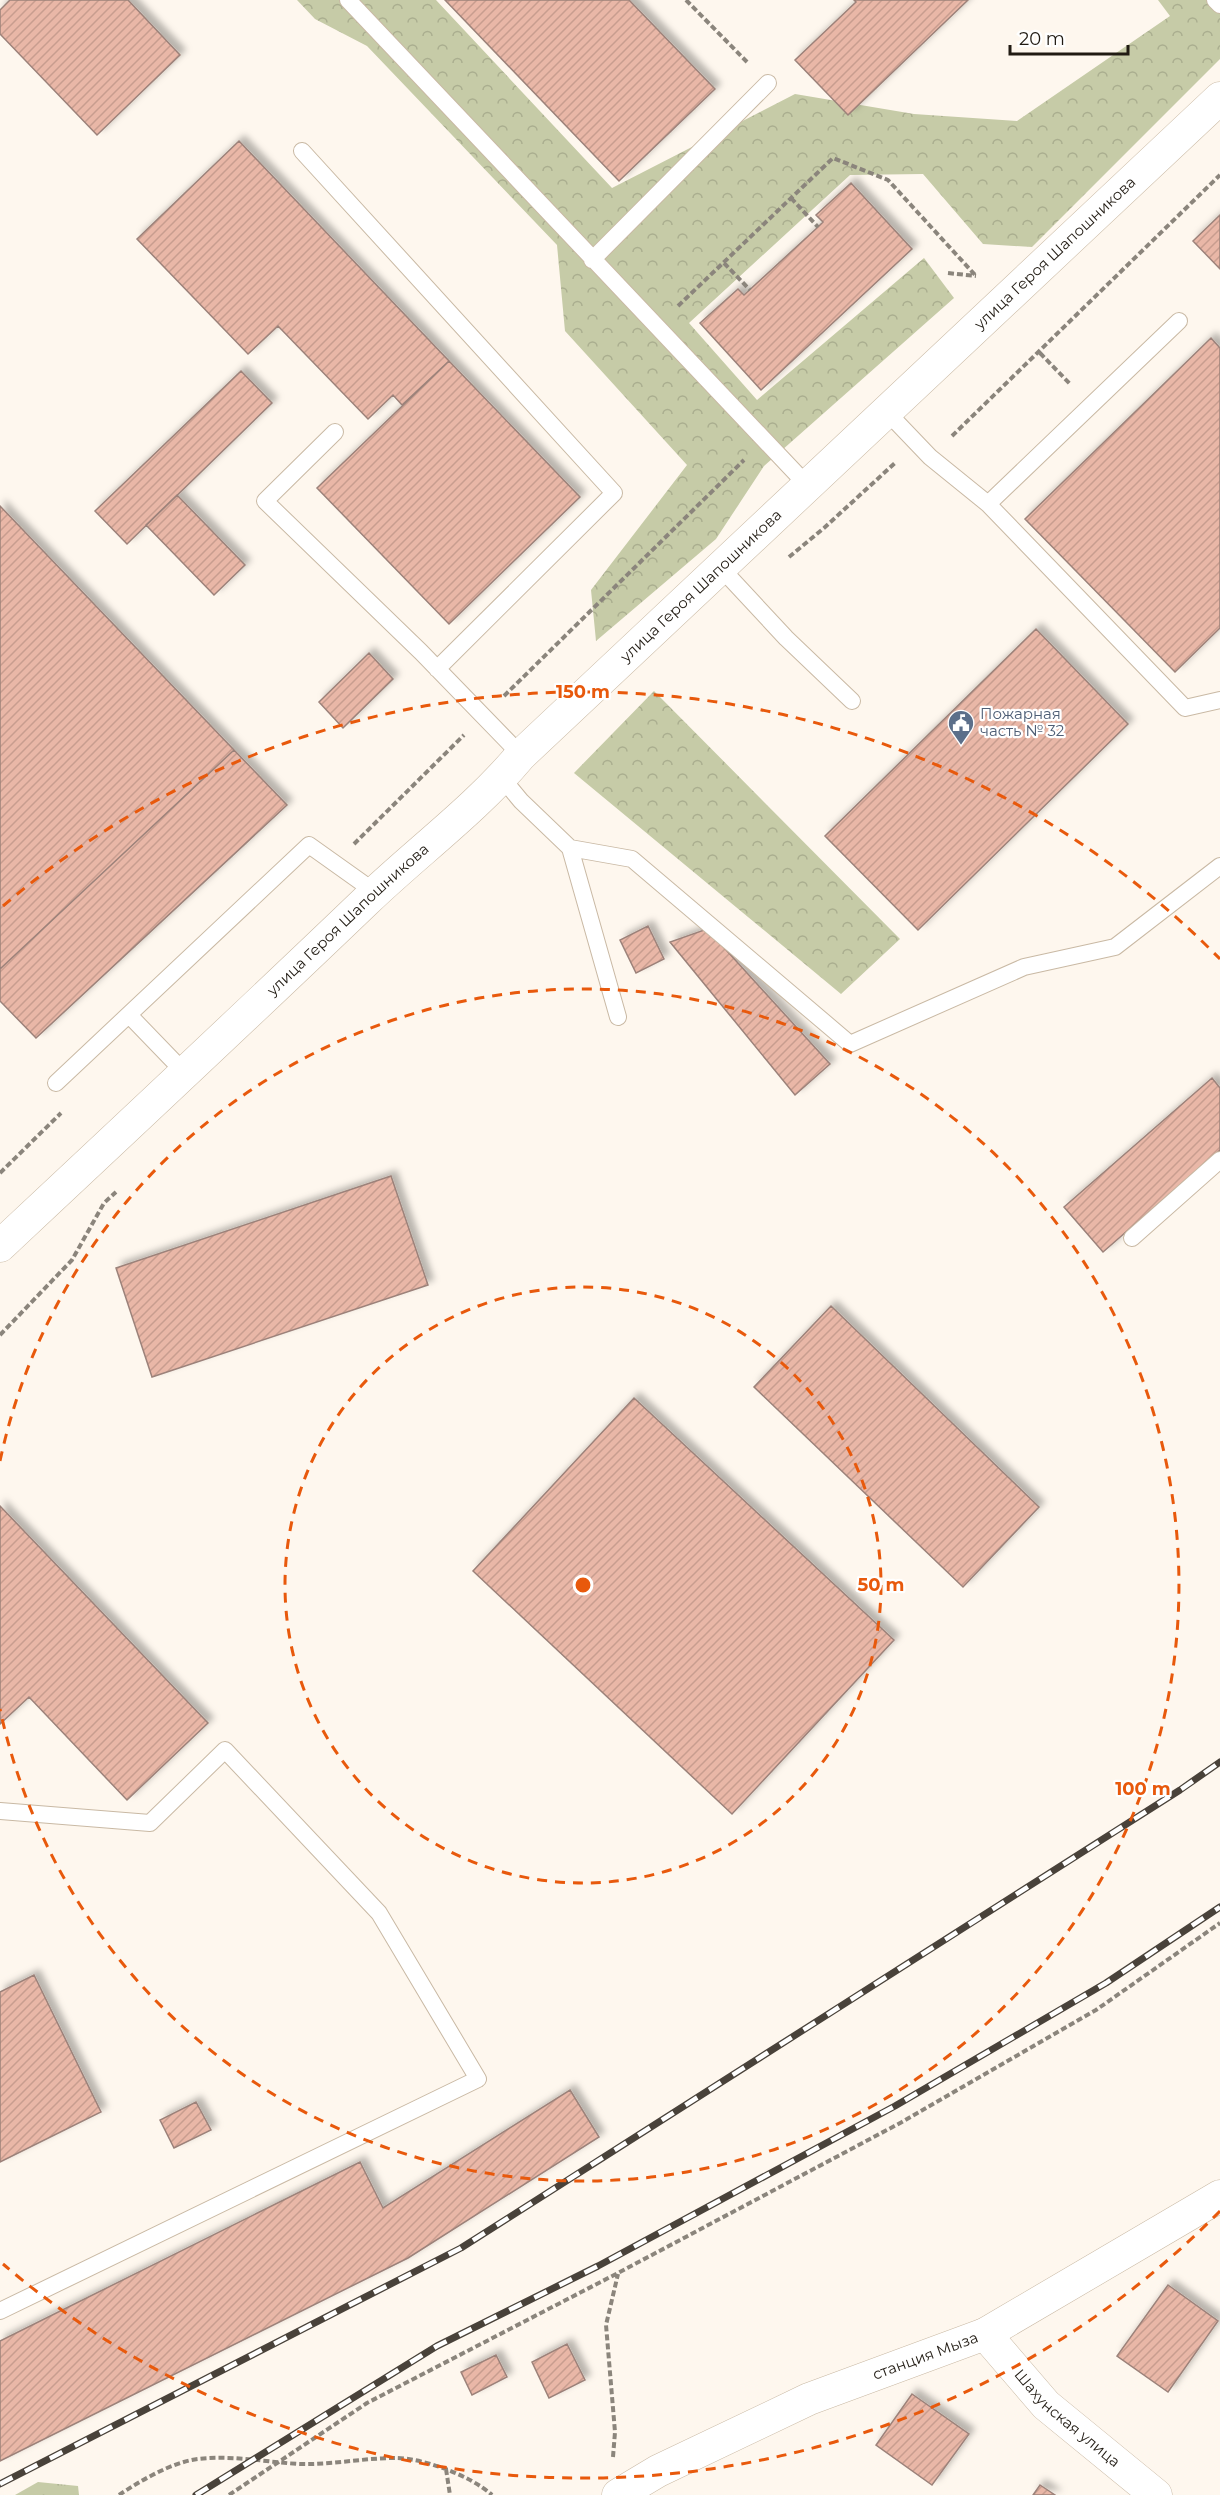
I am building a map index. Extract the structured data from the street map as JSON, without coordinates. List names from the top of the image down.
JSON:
{
  "streets": {
    "street": ["улица Героя Шапошникова", "станция Мыза", "Шахунская улица"]
  },
  "crossings": [
    ["станция Мыза", "Шахунская улица"]
  ],
  "places": {
    "public building": ["Пожарная часть № 32"]
  },
  "scale_bar": "20 m",
  "rings": ["150 m", "50 m", "100 m"]
}
